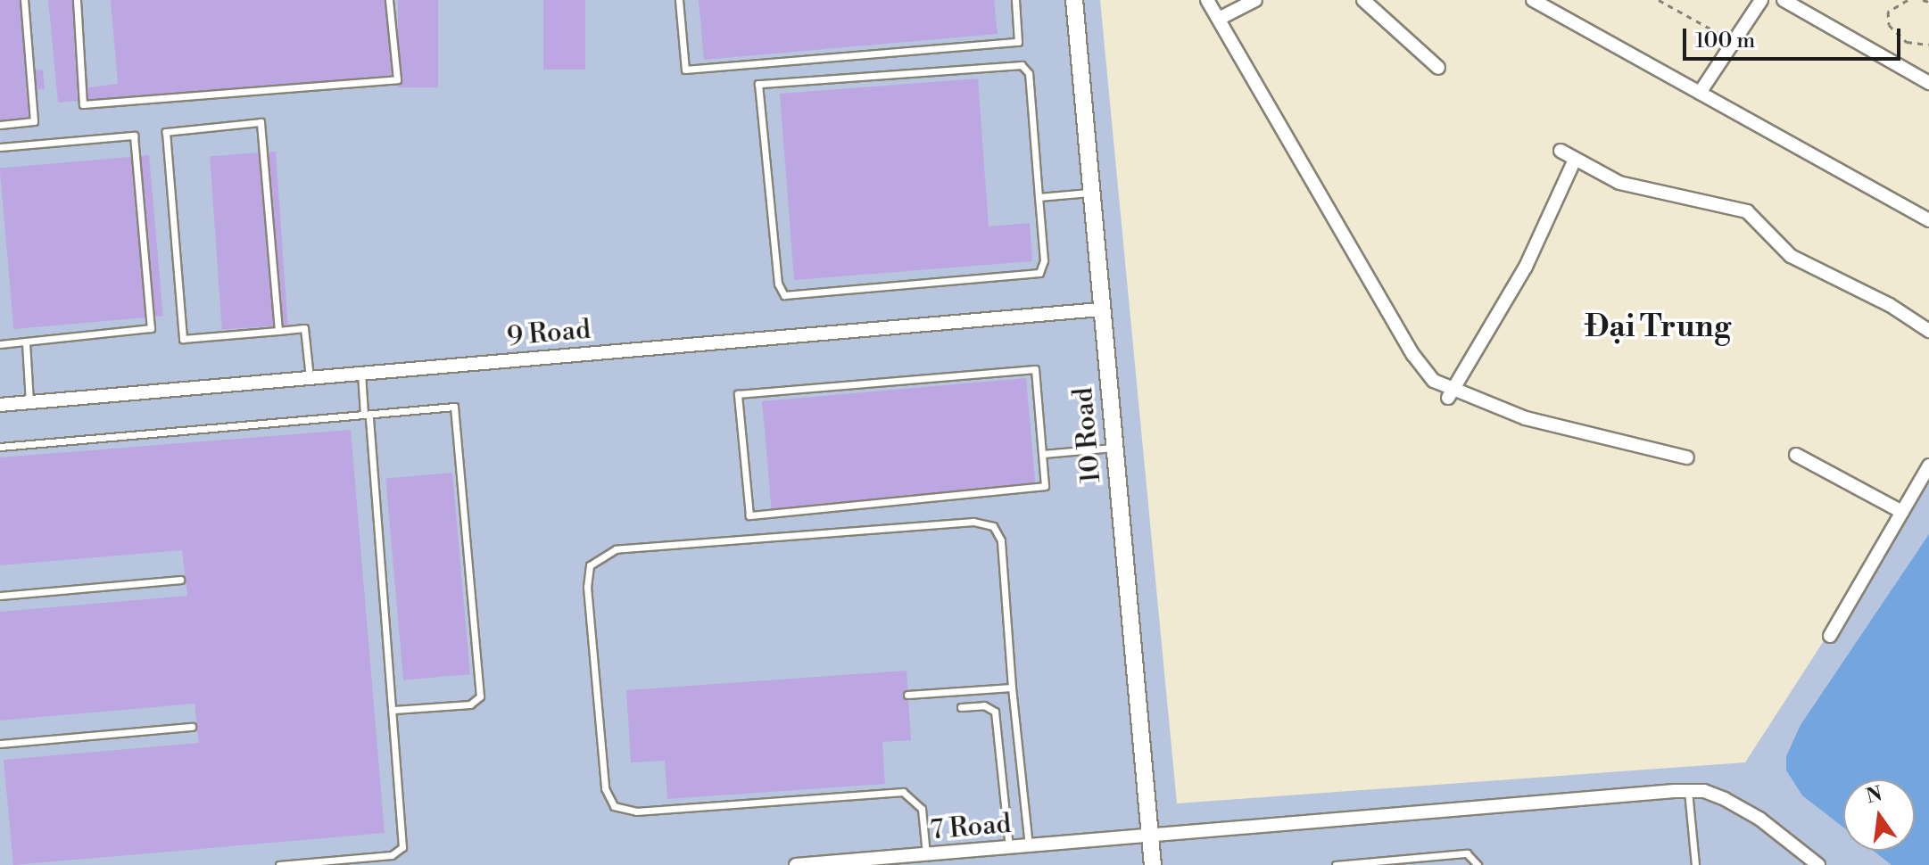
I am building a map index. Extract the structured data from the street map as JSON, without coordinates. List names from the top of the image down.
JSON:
{
  "streets": {
    "street": ["9 Road", "10 Road", "7 Road"]
  },
  "crossings": [
    ["9 Road", "10 Road"],
    ["10 Road", "7 Road"]
  ],
  "districts": ["Đại Trung"],
  "scale_bar": "100 m",
  "north": "top"
}
